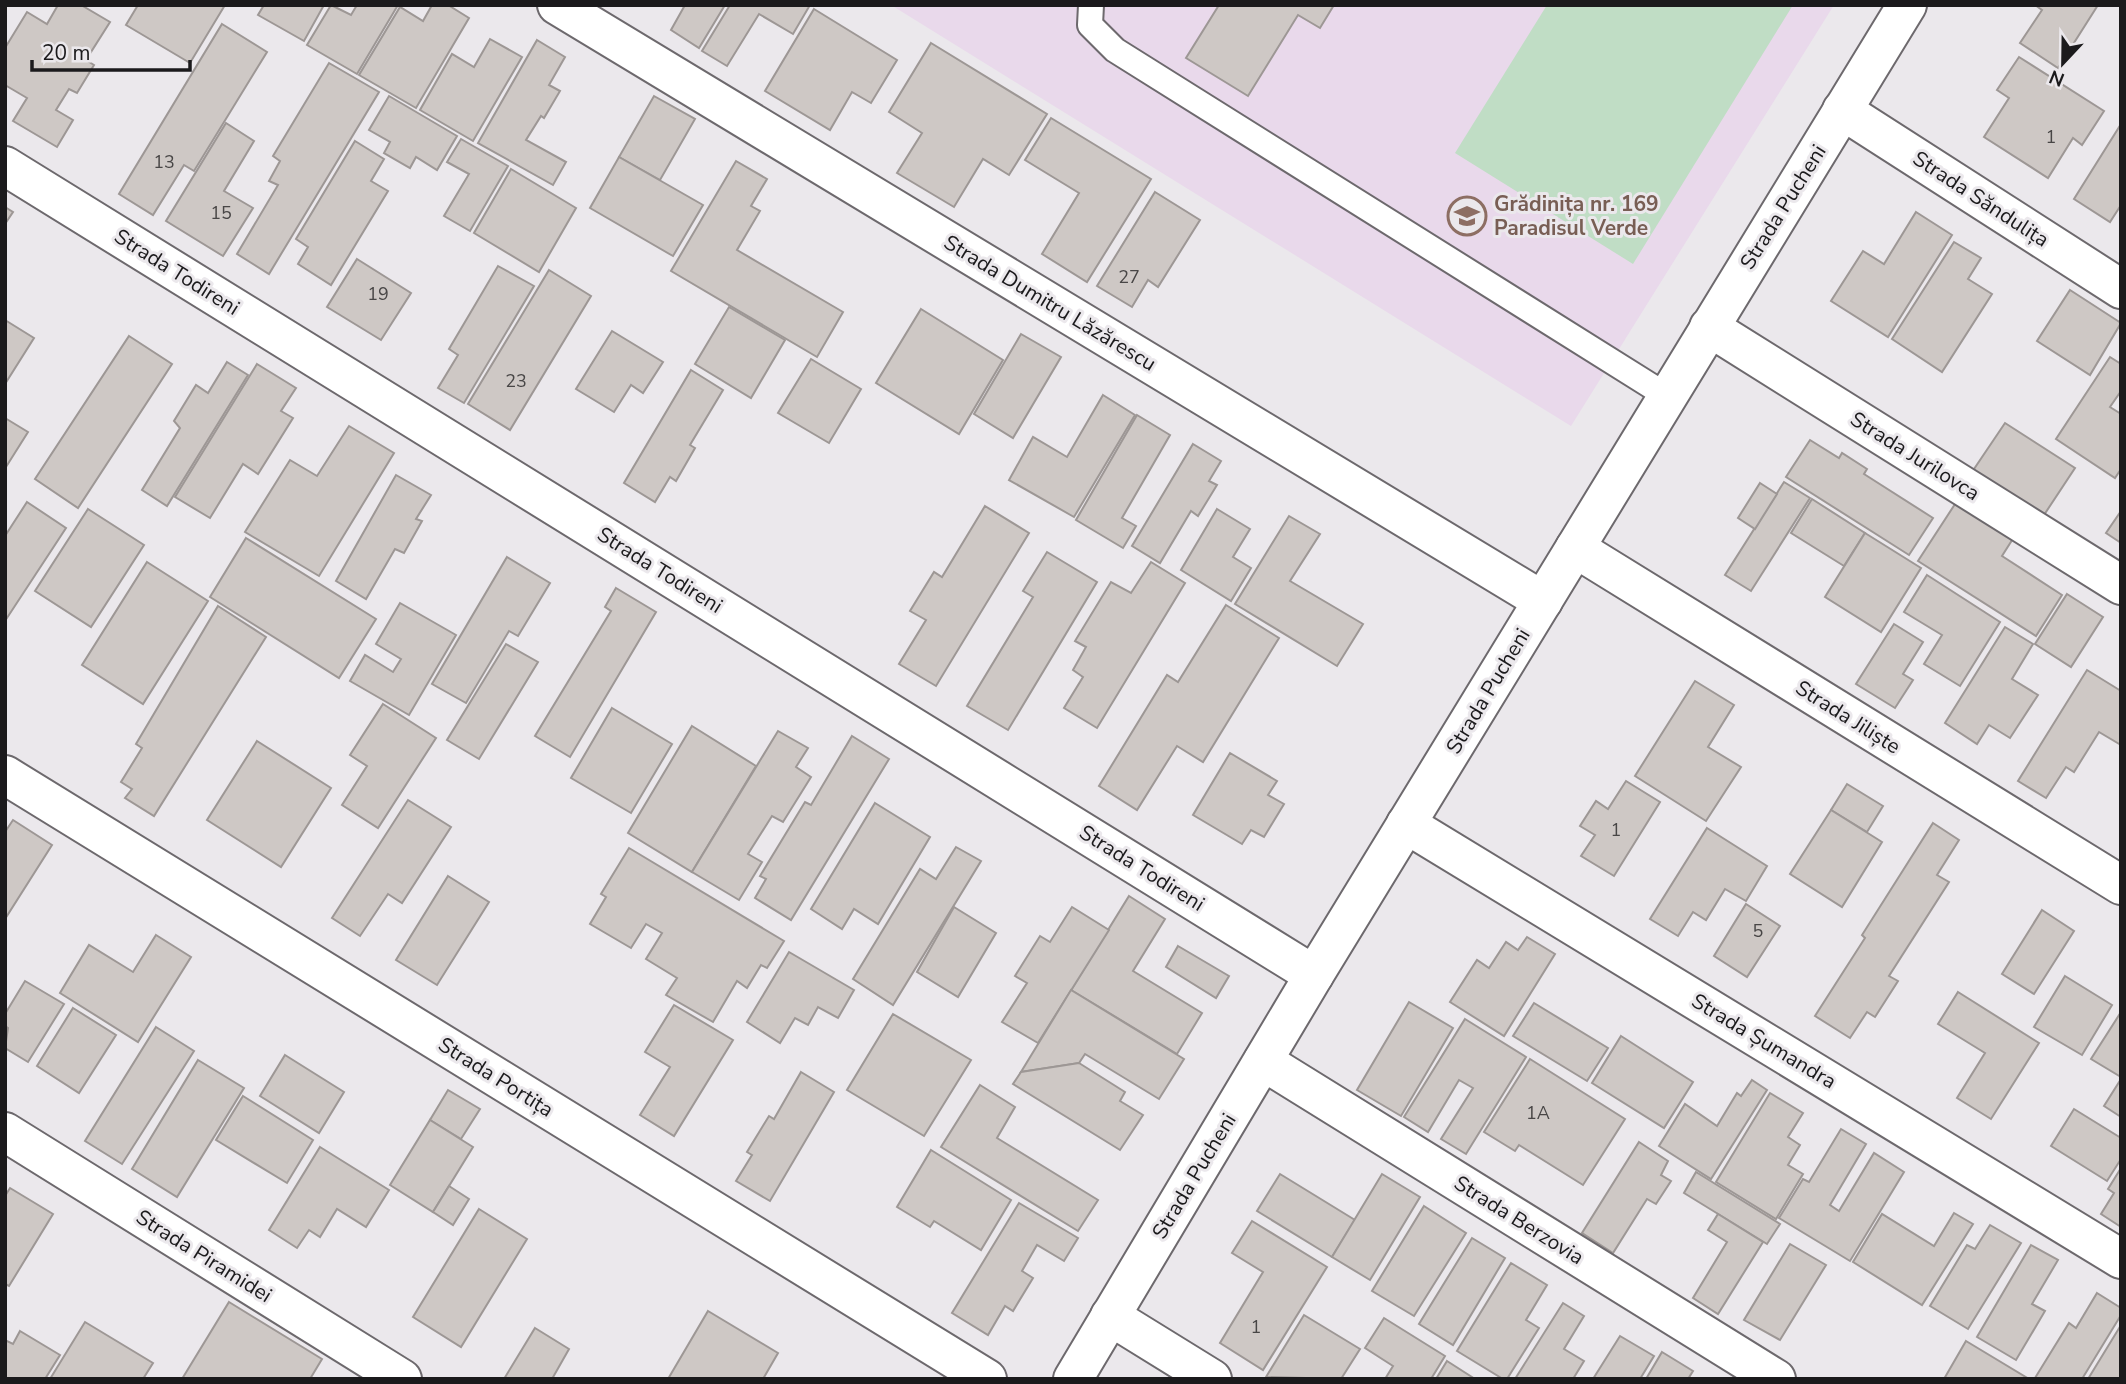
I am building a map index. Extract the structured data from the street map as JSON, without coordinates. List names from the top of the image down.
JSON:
{
  "streets": {
    "street": [
      "Strada Săndulița",
      "Strada Pucheni",
      "Strada Todireni",
      "Strada Dumitru Lăzărescu",
      "Strada Jurilovca",
      "Strada Jiliște",
      "Strada Șumandra",
      "Strada Portița",
      "Strada Berzovia",
      "Strada Piramidei"
    ]
  },
  "crossings": [
    ["Strada Săndulița", "Strada Pucheni"],
    ["Strada Pucheni", "Strada Todireni"],
    ["Strada Pucheni", "Strada Dumitru Lăzărescu"],
    ["Strada Pucheni", "Strada Jurilovca"],
    ["Strada Pucheni", "Strada Jiliște"],
    ["Strada Pucheni", "Strada Șumandra"],
    ["Strada Pucheni", "Strada Berzovia"]
  ],
  "places": {
    "school or university": ["Grădinița nr. 169 Paradisul Verde"]
  },
  "house_numbers": [
    "1",
    "13",
    "15",
    "27",
    "19",
    "23",
    "1",
    "5",
    "1A",
    "1"
  ],
  "scale_bar": "20 m",
  "north": "bottom"
}
